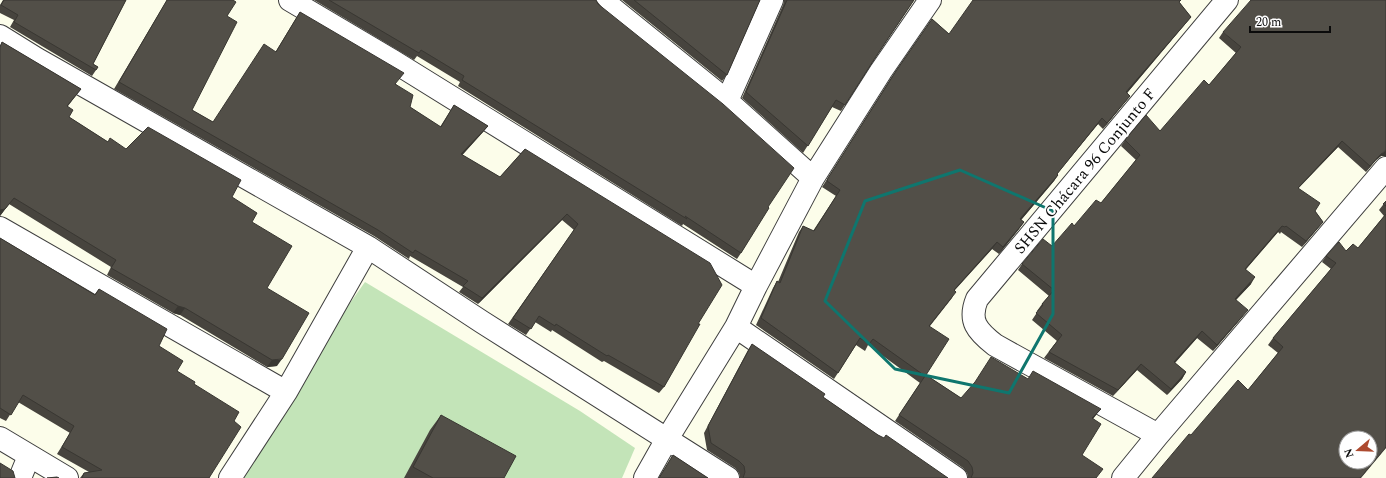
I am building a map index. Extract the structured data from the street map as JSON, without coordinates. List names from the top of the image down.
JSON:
{
  "streets": {
    "street": ["SHSN Chácara 96 Conjunto F"]
  },
  "scale_bar": "20 m",
  "north": "left"
}
